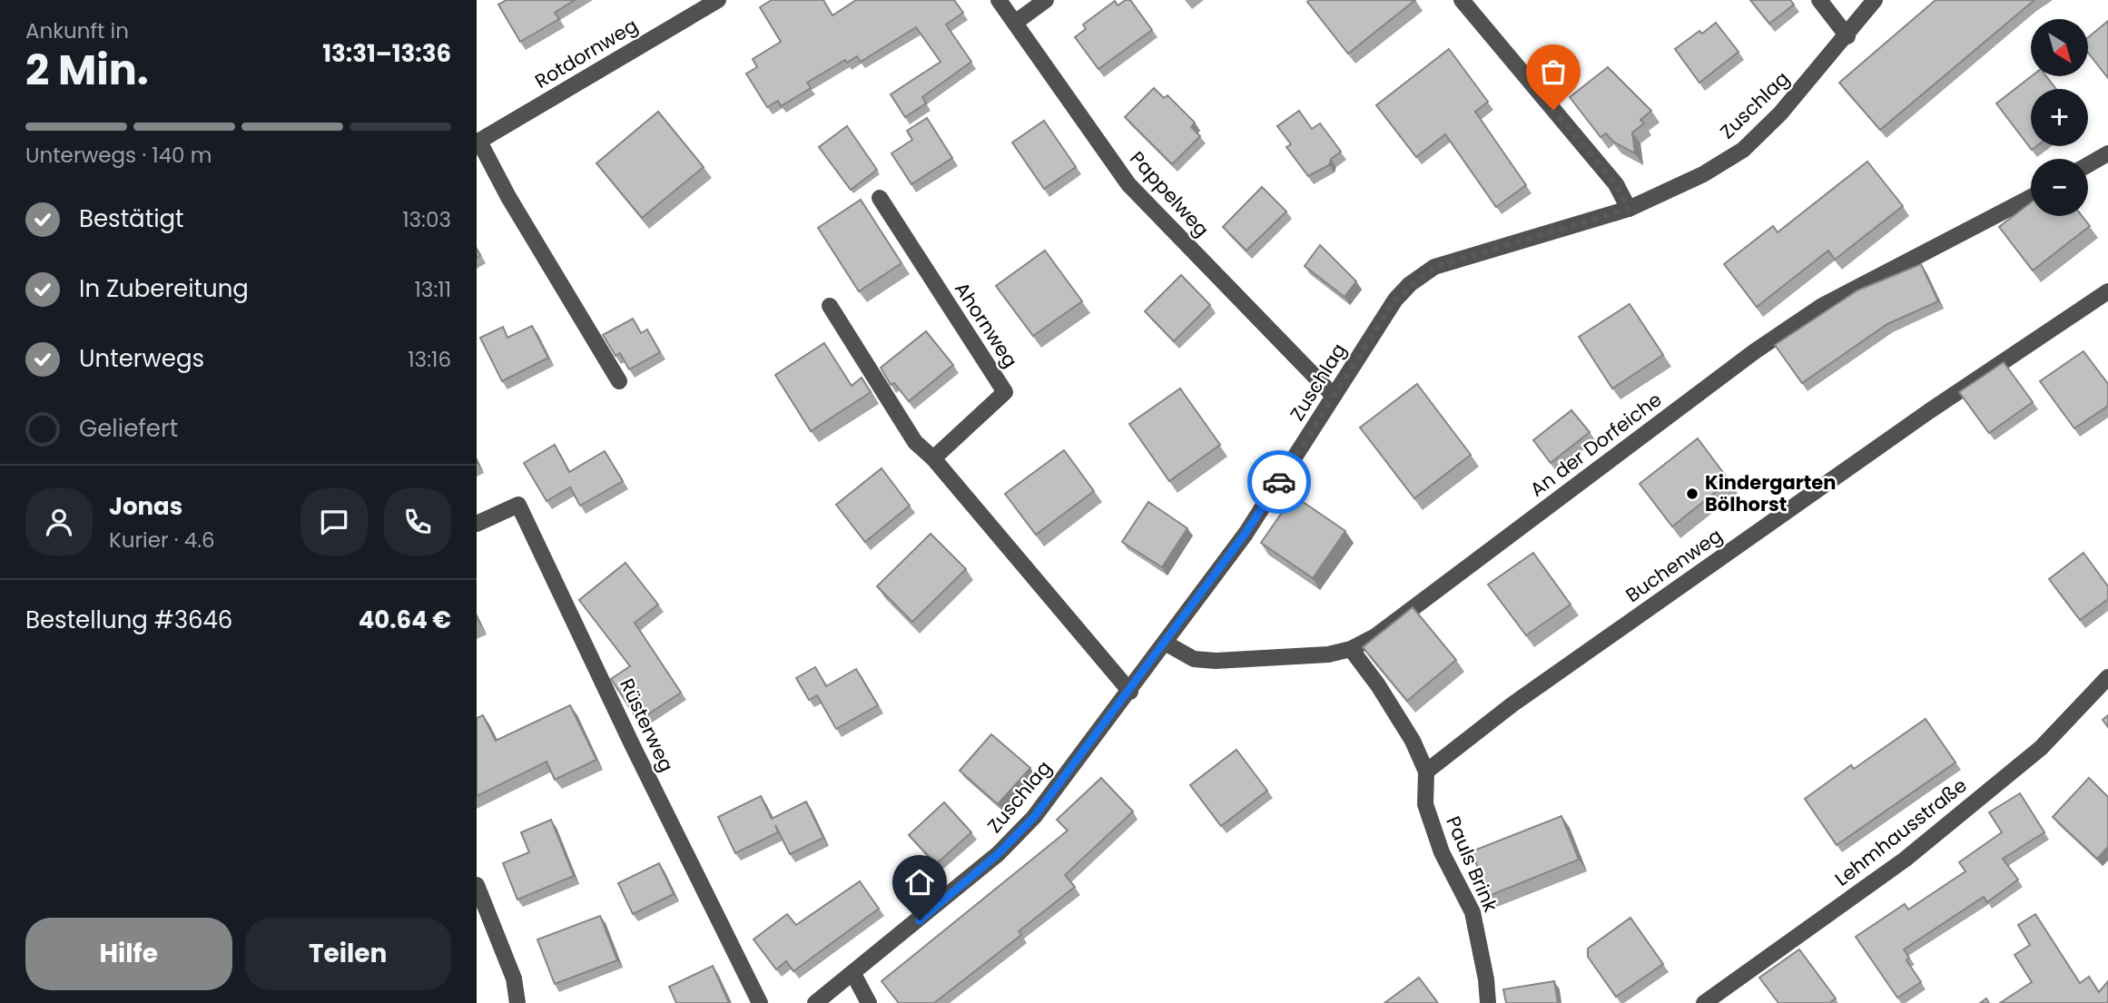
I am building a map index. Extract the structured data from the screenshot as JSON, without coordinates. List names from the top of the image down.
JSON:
{
  "streets": {
    "street": [
      "Rotdornweg",
      "Zuschlag",
      "Pappelweg",
      "Ahornweg",
      "An der Dorfeiche",
      "Buchenweg",
      "Rüsterweg",
      "Lehmhausstraße",
      "Pauls Brink"
    ]
  },
  "crossings": [
    ["Zuschlag", "Pappelweg"],
    ["Zuschlag", "An der Dorfeiche"],
    ["An der Dorfeiche", "Pauls Brink"],
    ["Buchenweg", "Pauls Brink"]
  ],
  "places": ["Kindergarten Bölhorst"],
  "north": "bottom right",
  "page": {
    "heading": ["2 Min.", "Ankunft in", "13:31–13:36"],
    "panel": [
      "Jonas",
      "Kurier · 4.6",
      "Bestellung #3646",
      "40.64 €"
    ],
    "map_buttons": ["+", "−"],
    "bar": "Unterwegs · 140 m",
    "list": [
      ["Bestätigt", "13:03"],
      ["In Zubereitung", "13:11"],
      ["Unterwegs", "13:16"],
      "Geliefert"
    ],
    "buttons": ["Hilfe", "Teilen"]
  }
}
